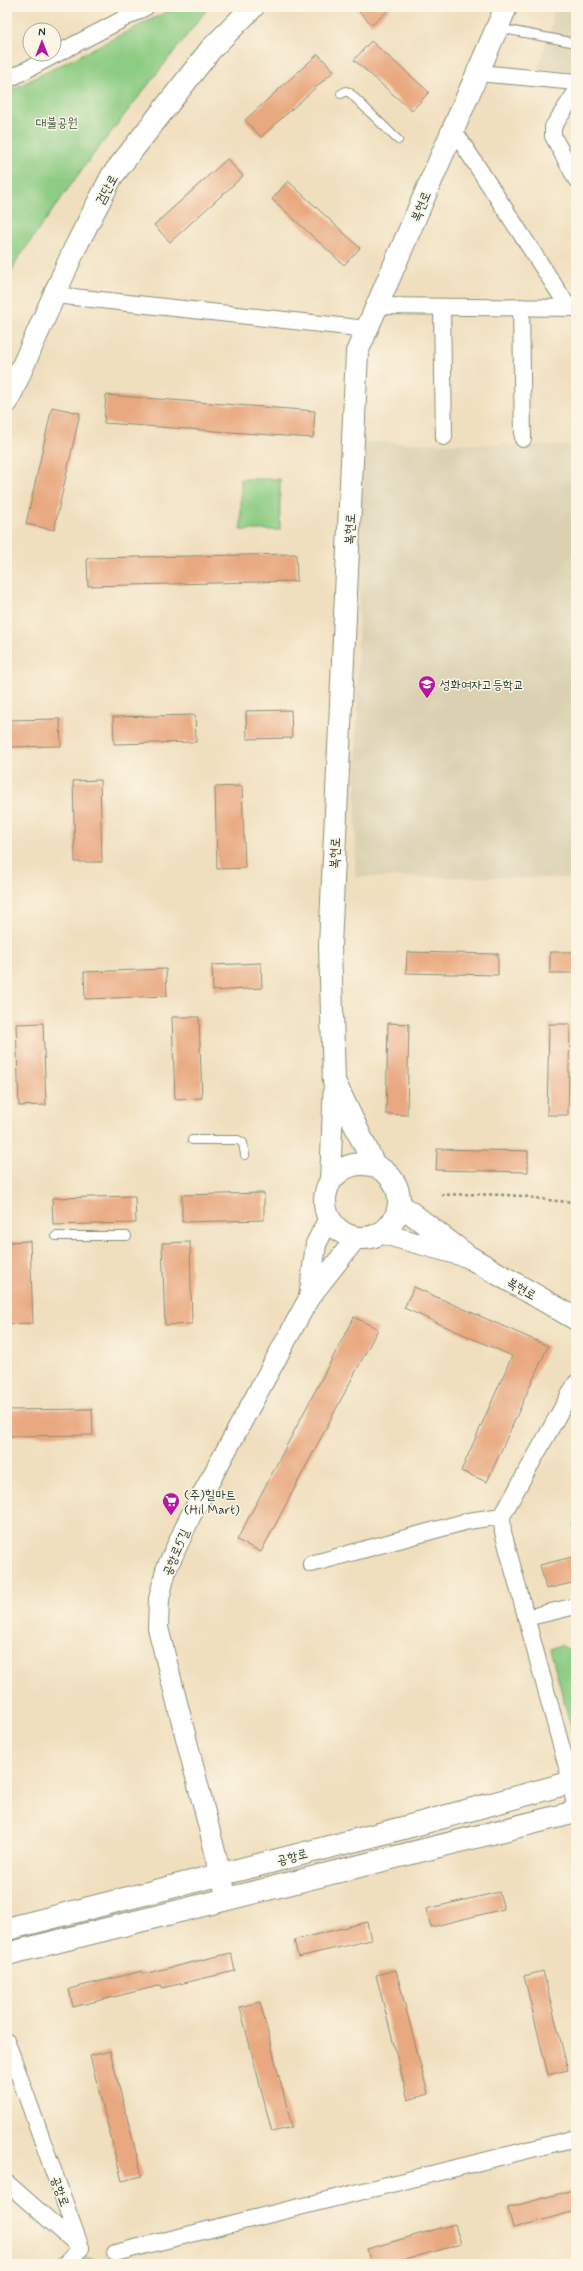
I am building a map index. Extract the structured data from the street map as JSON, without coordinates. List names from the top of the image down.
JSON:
{
  "streets": {
    "main road": ["검단로", "복현로", "공항로"],
    "street": ["공항로5길"]
  },
  "crossings": [
    ["공항로5길", "공항로"]
  ],
  "parks": ["대불공원"],
  "places": {
    "school or university": ["성화여자고등학교"],
    "supermarket": ["(주)힐마트 (Hil Mart)"]
  },
  "north": "top"
}
